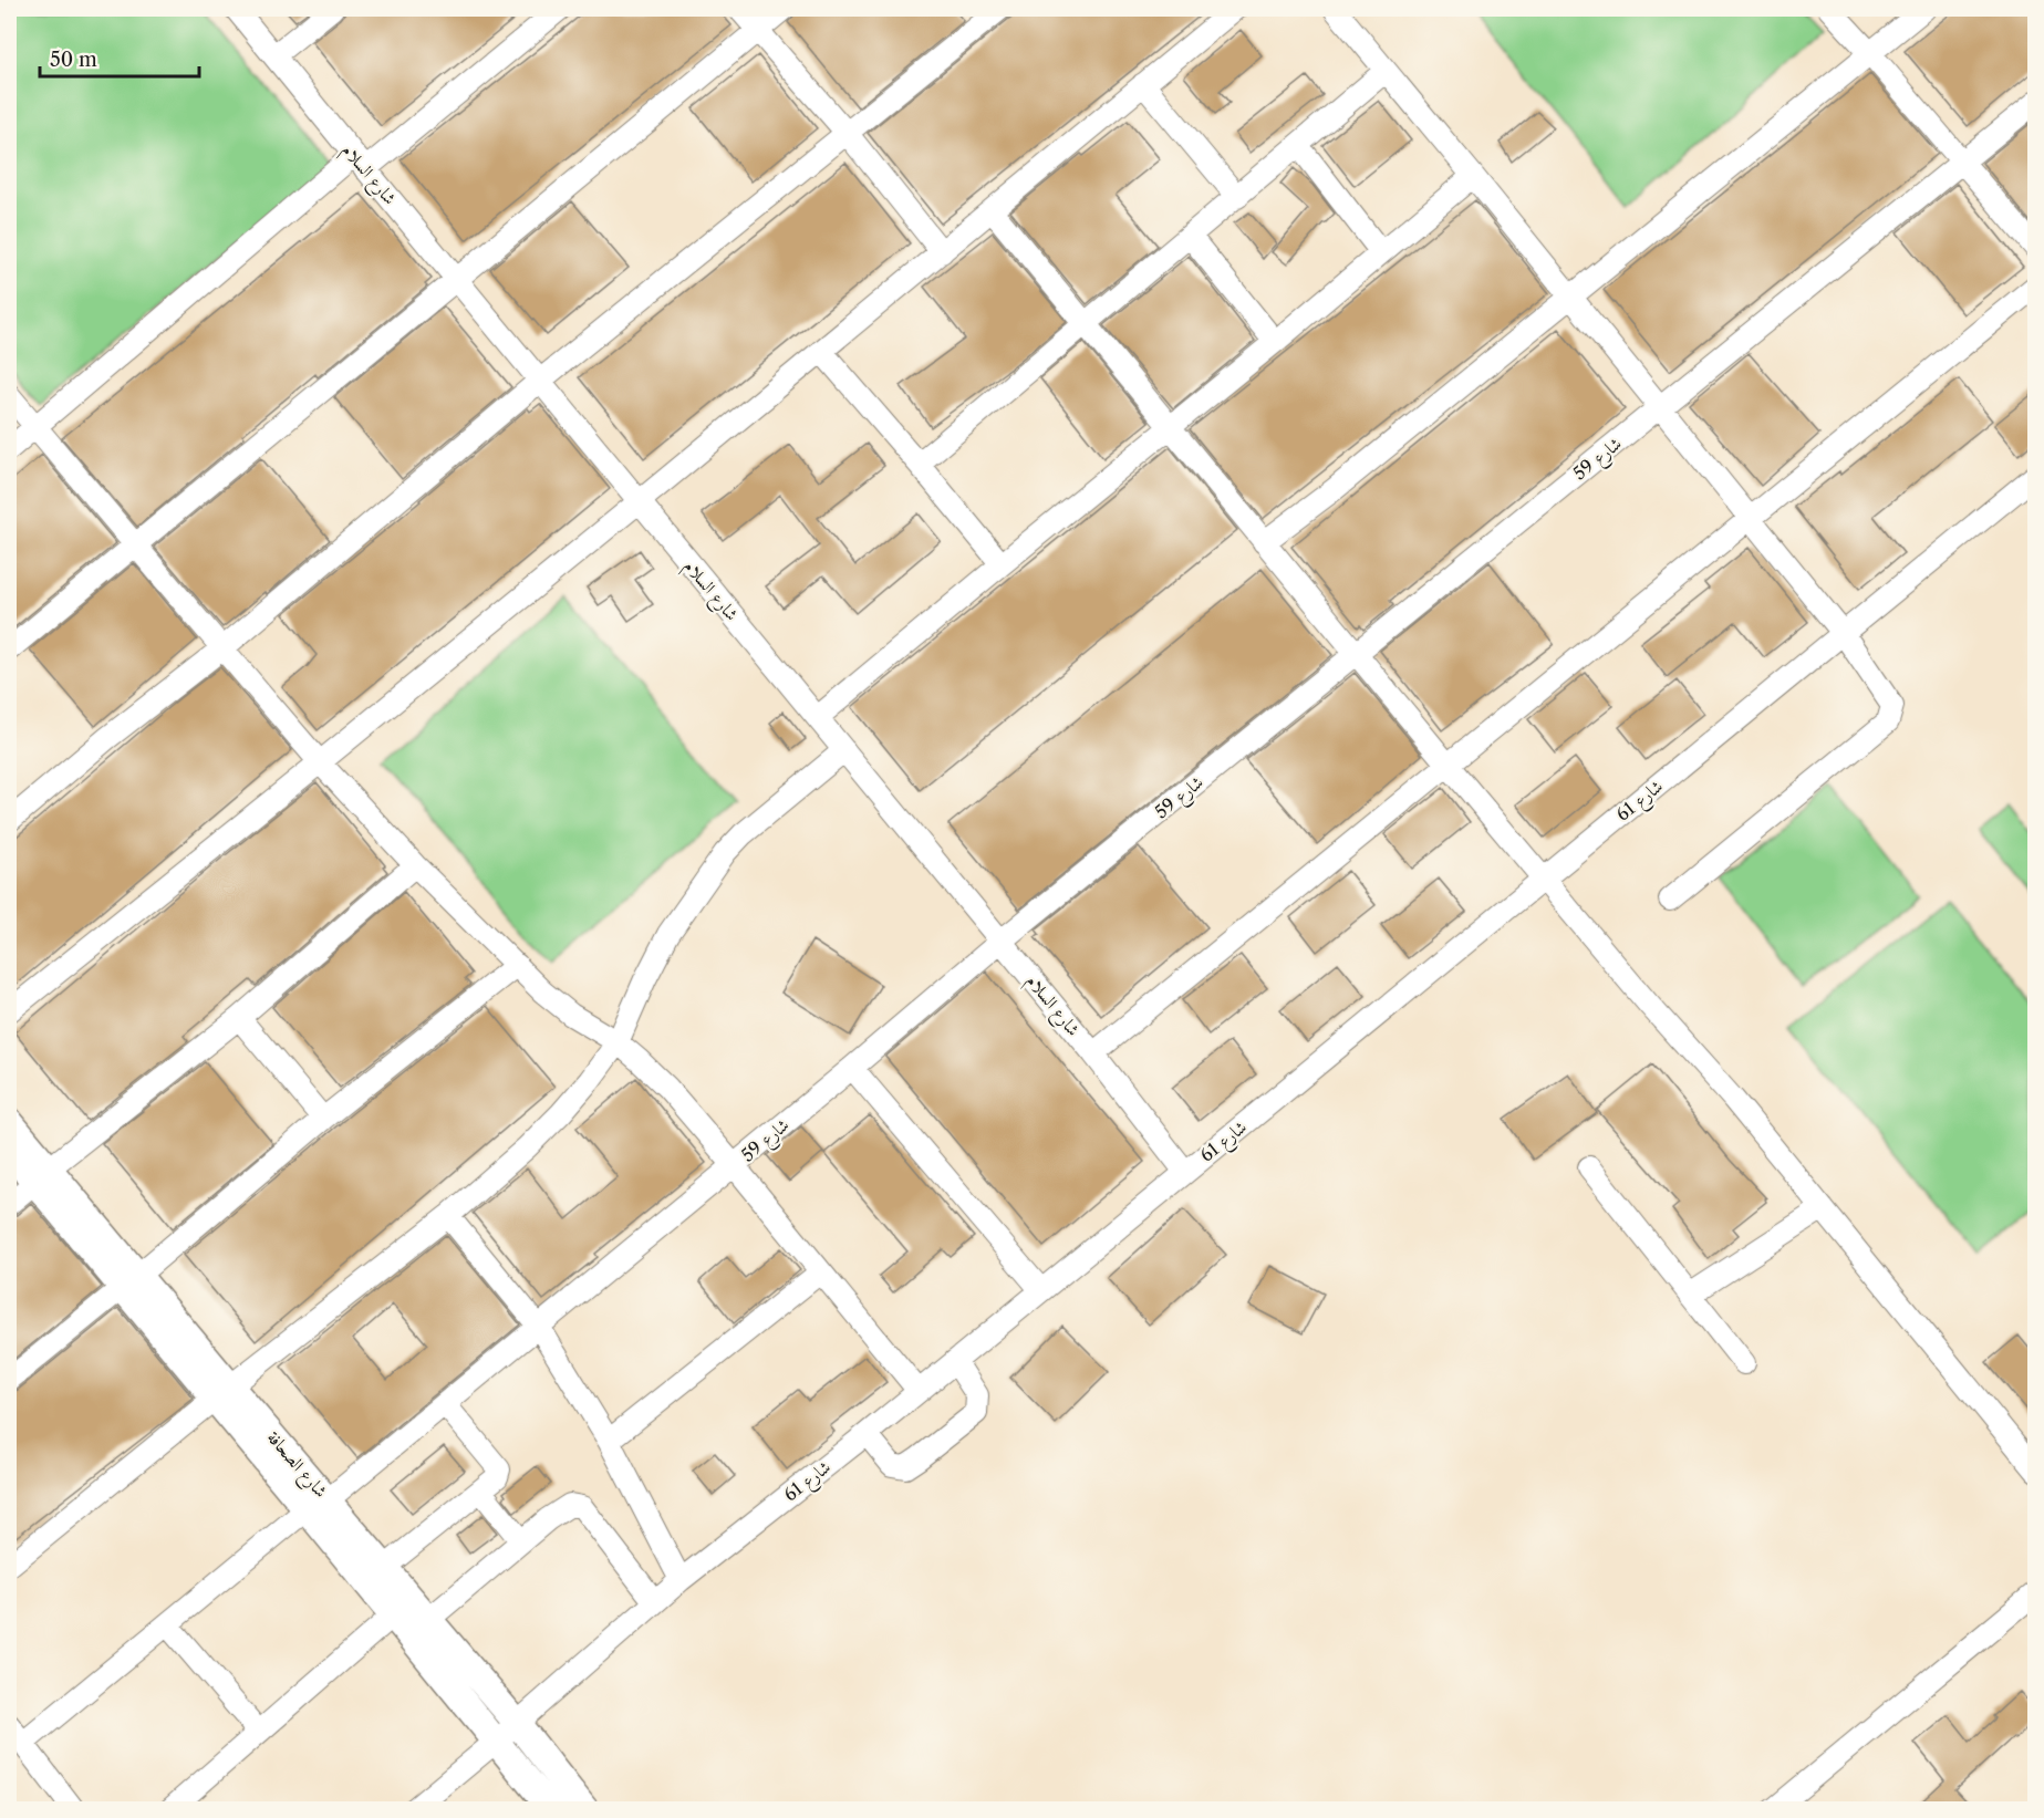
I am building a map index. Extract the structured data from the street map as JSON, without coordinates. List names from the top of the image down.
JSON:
{
  "streets": {
    "main road": ["شارع الصحافة"],
    "street": ["شارع السلام", "شارع 59", "شارع 61"]
  },
  "crossings": [
    ["شارع السلام", "شارع 59"],
    ["شارع السلام", "شارع 61"],
    ["شارع 59", "شارع الصحافة"],
    ["شارع 61", "شارع الصحافة"]
  ],
  "scale_bar": "50 m"
}
